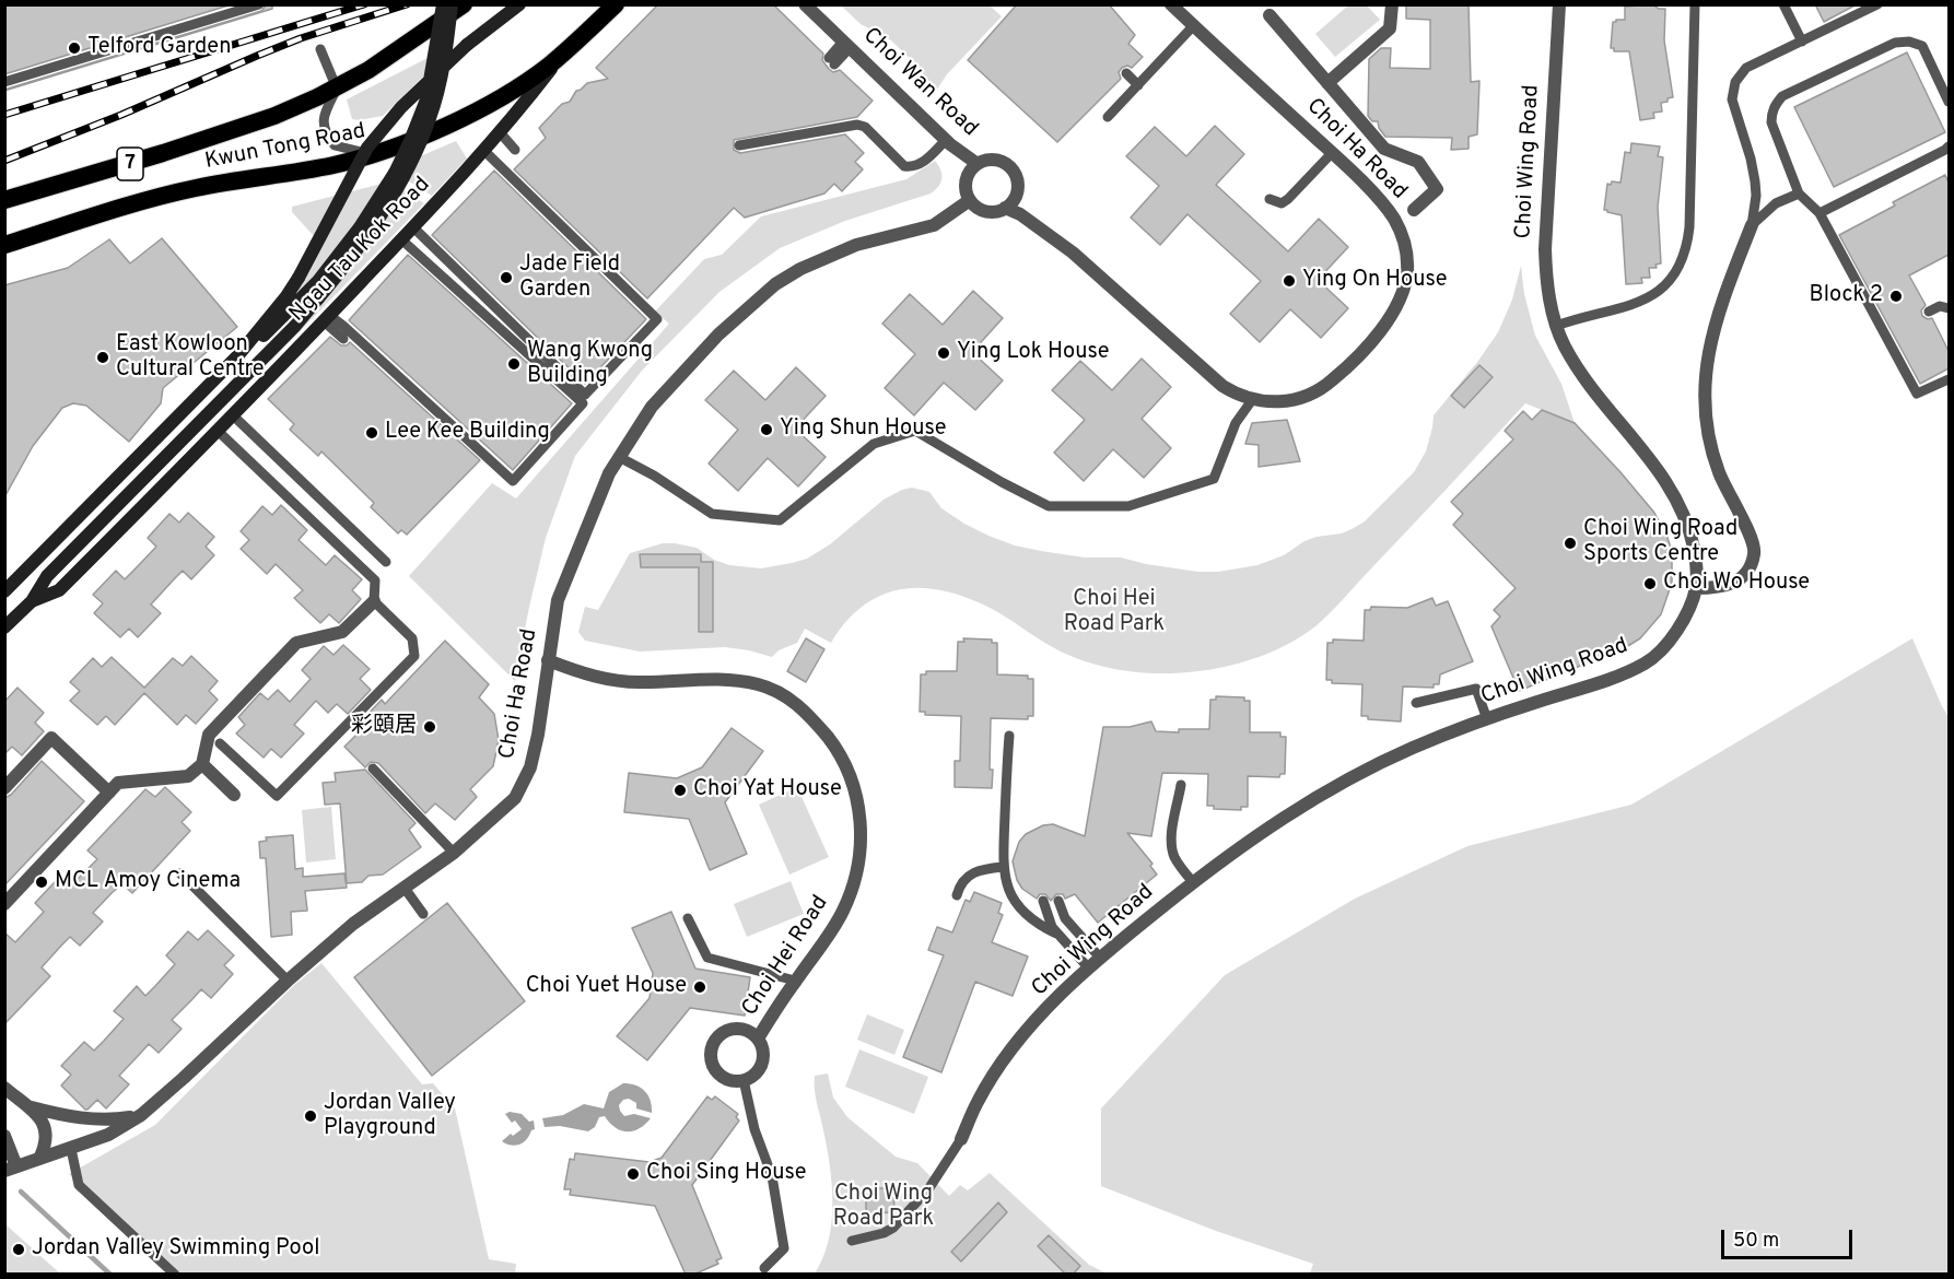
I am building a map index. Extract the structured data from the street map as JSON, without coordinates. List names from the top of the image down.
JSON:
{
  "streets": {
    "highway": ["Kwun Tong Road", "7"],
    "main road": ["Ngau Tau Kok Road"],
    "street": [
      "Choi Wan Road",
      "Choi Ha Road",
      "Choi Wing Road",
      "Choi Hei Road"
    ]
  },
  "crossings": [
    ["Choi Wan Road", "Choi Ha Road"],
    ["Kwun Tong Road", "Ngau Tau Kok Road"],
    ["Choi Ha Road", "Choi Hei Road"]
  ],
  "parks": ["Choi Hei Road Park", "Choi Wing Road Park"],
  "places": [
    "Telford Garden",
    "Jade Field Garden",
    "Ying On House",
    "Block 2",
    "Ying Lok House",
    "East Kowloon Cultural Centre",
    "Wang Kwong Building",
    "Ying Shun House",
    "Lee Kee Building",
    "Choi Wing Road Sports Centre",
    "Choi Wo House",
    "彩頤居",
    "Choi Yat House",
    "MCL Amoy Cinema",
    "Choi Yuet House",
    "Jordan Valley Playground",
    "Choi Sing House",
    "Jordan Valley Swimming Pool"
  ],
  "scale_bar": "50 m"
}
